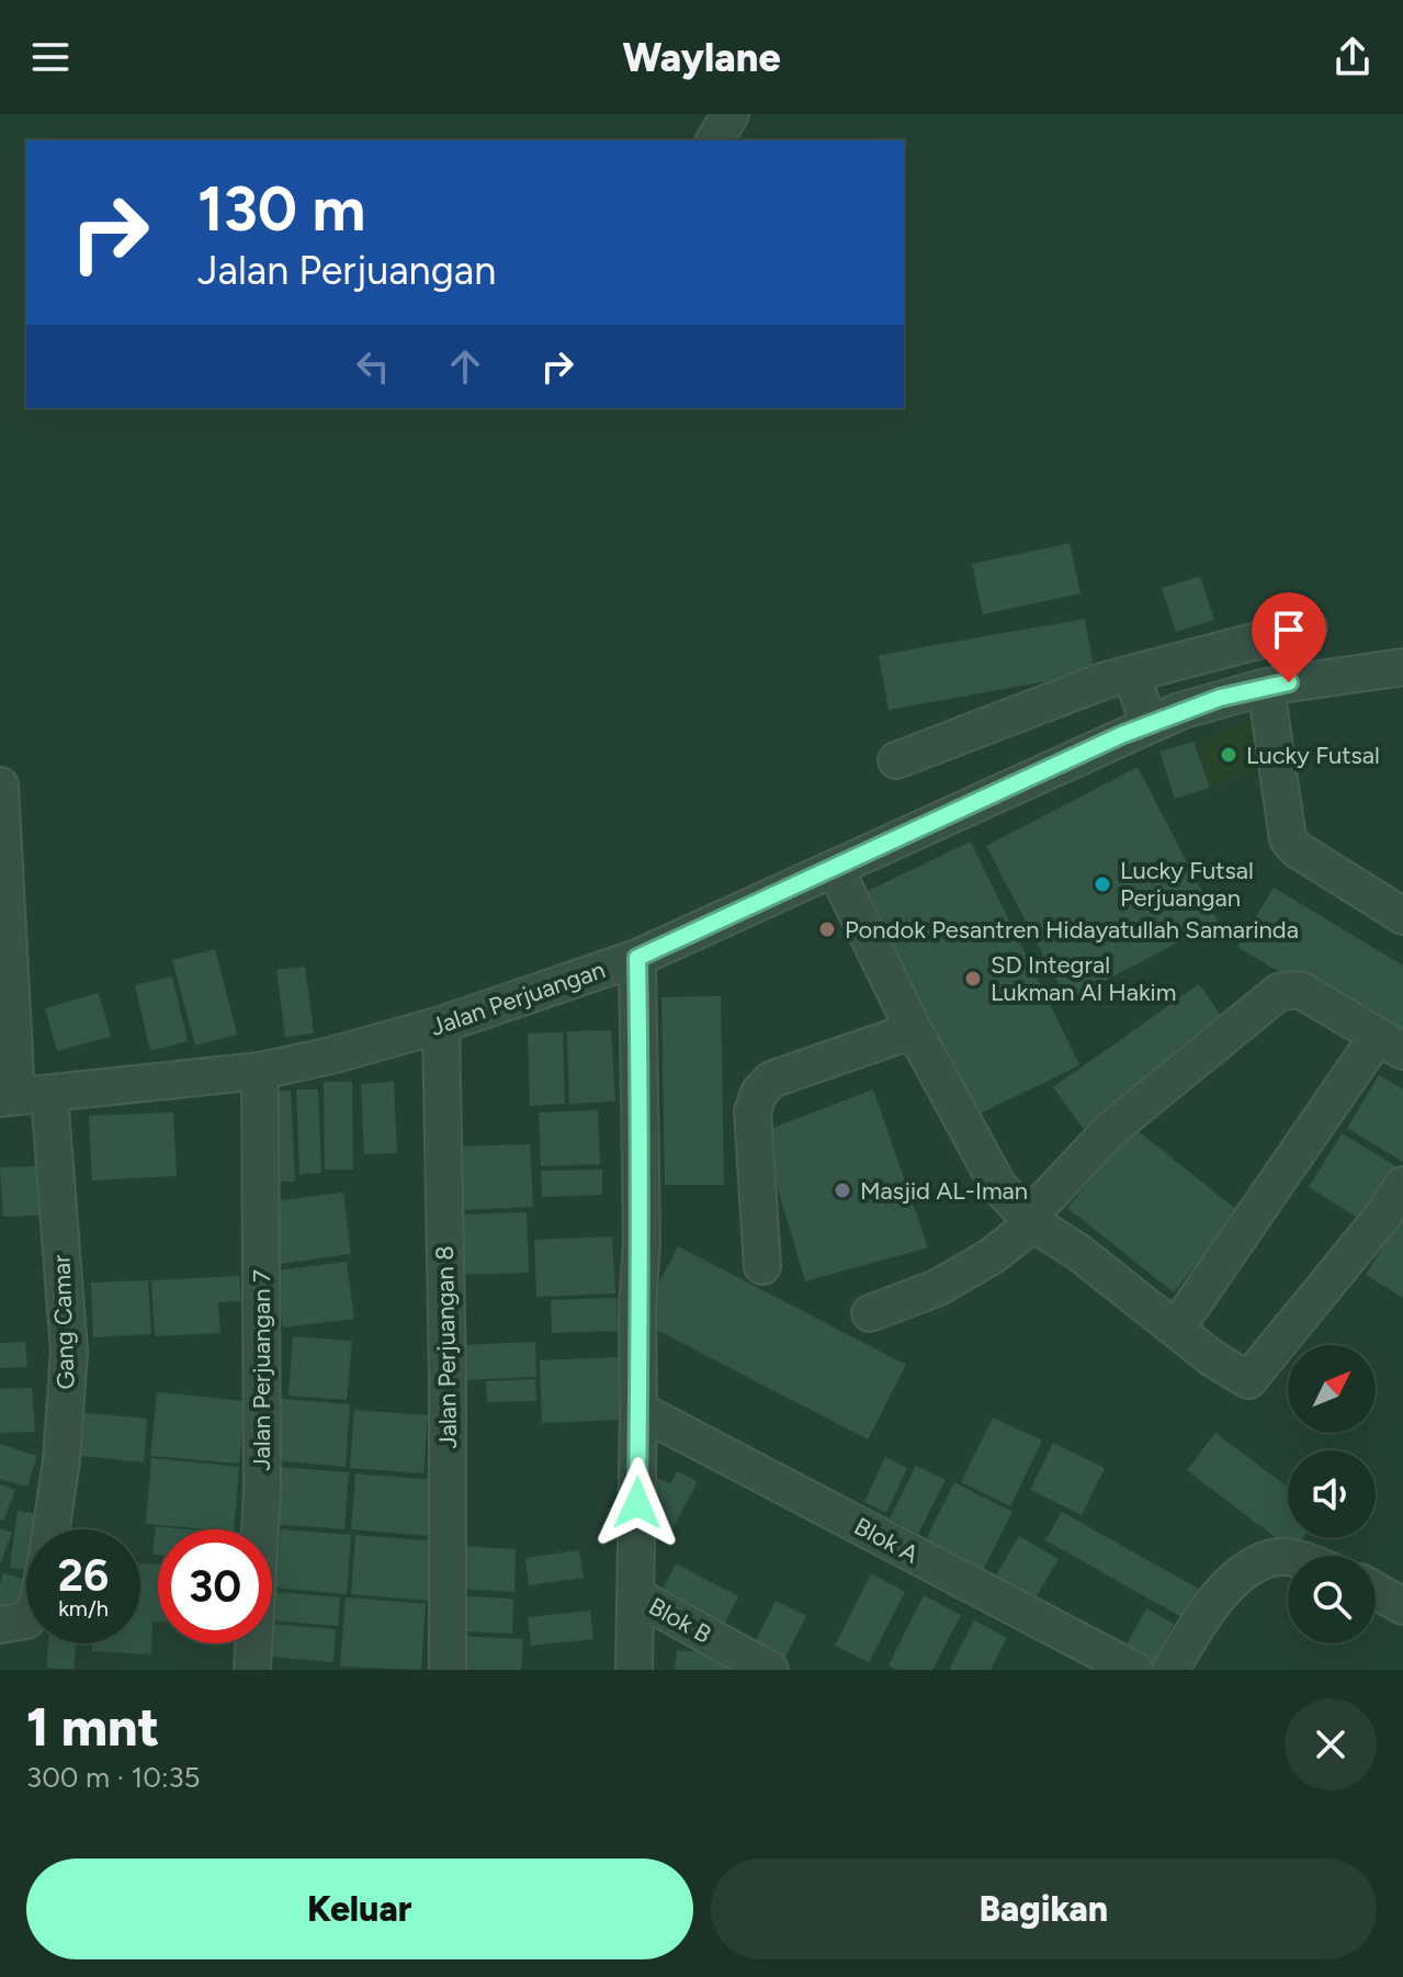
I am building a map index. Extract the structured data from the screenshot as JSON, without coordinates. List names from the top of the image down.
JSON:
{
  "streets": {
    "street": [
      "Jalan Perjuangan",
      "Gang Camar",
      "Jalan Perjuangan 8",
      "Jalan Perjuangan 7",
      "Blok A",
      "Blok B"
    ]
  },
  "crossings": [
    ["Jalan Perjuangan", "Gang Camar"],
    ["Jalan Perjuangan", "Jalan Perjuangan 8"],
    ["Jalan Perjuangan", "Jalan Perjuangan 7"]
  ],
  "places": [
    "Lucky Futsal",
    "Lucky Futsal Perjuangan",
    "Pondok Pesantren Hidayatullah Samarinda",
    "SD Integral Lukman Al Hakim",
    "Masjid AL-Iman"
  ],
  "north": "top right",
  "page": {
    "header": "Waylane",
    "turn": ["130 m", "Jalan Perjuangan"],
    "speed": "26 km/h",
    "limit": "30",
    "heading": ["1 mnt", "300 m · 10:35"],
    "buttons": ["Keluar", "Bagikan"]
  }
}
